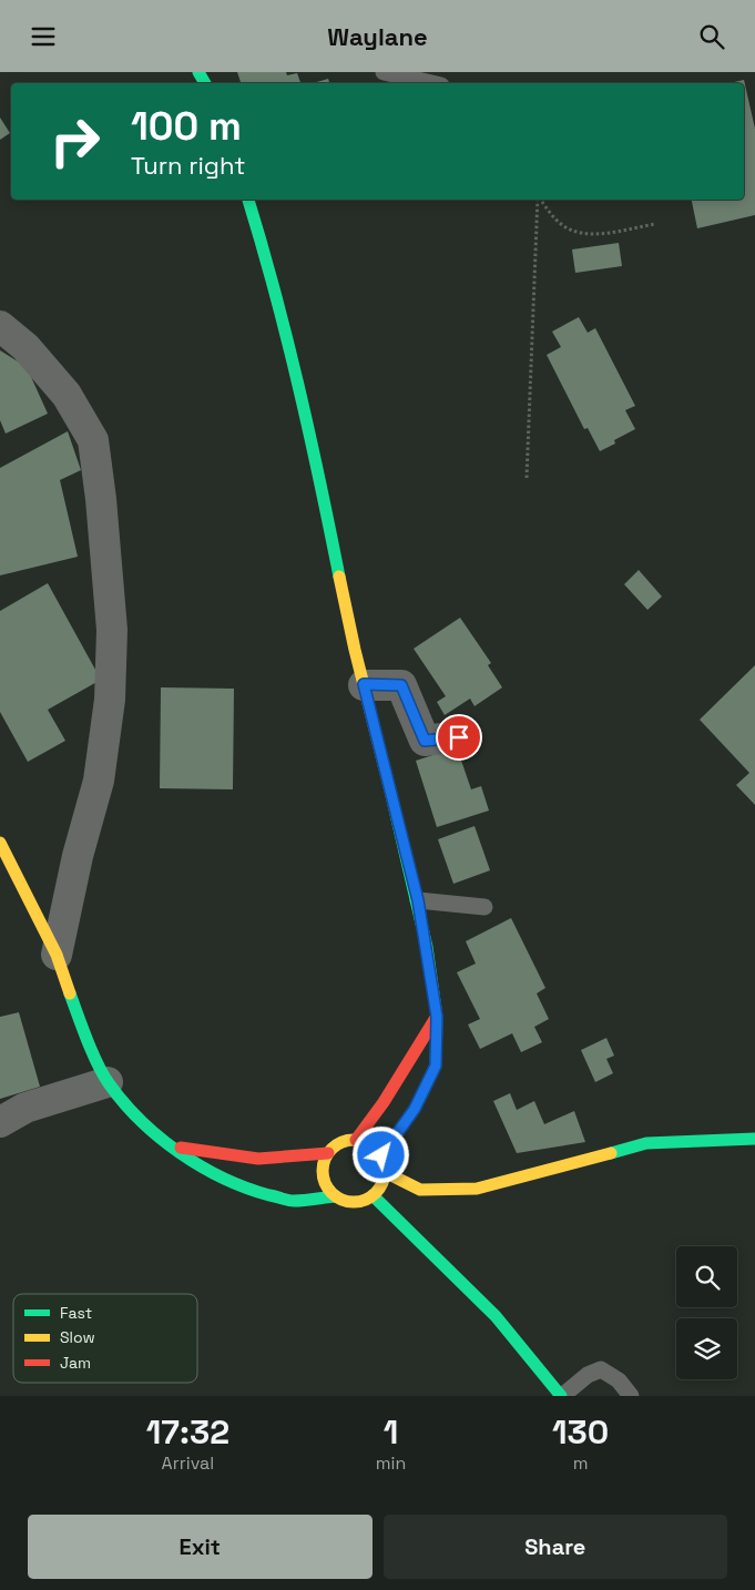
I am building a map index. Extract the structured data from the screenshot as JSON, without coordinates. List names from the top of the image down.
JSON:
{
  "legend": ["Fast", "Slow", "Jam"],
  "page": {
    "header": "Waylane",
    "turn": ["100 m", "Turn right"],
    "eta": [
      "17:32",
      "Arrival",
      "1",
      "min",
      "130",
      "m"
    ],
    "buttons": ["Exit", "Share"]
  }
}
